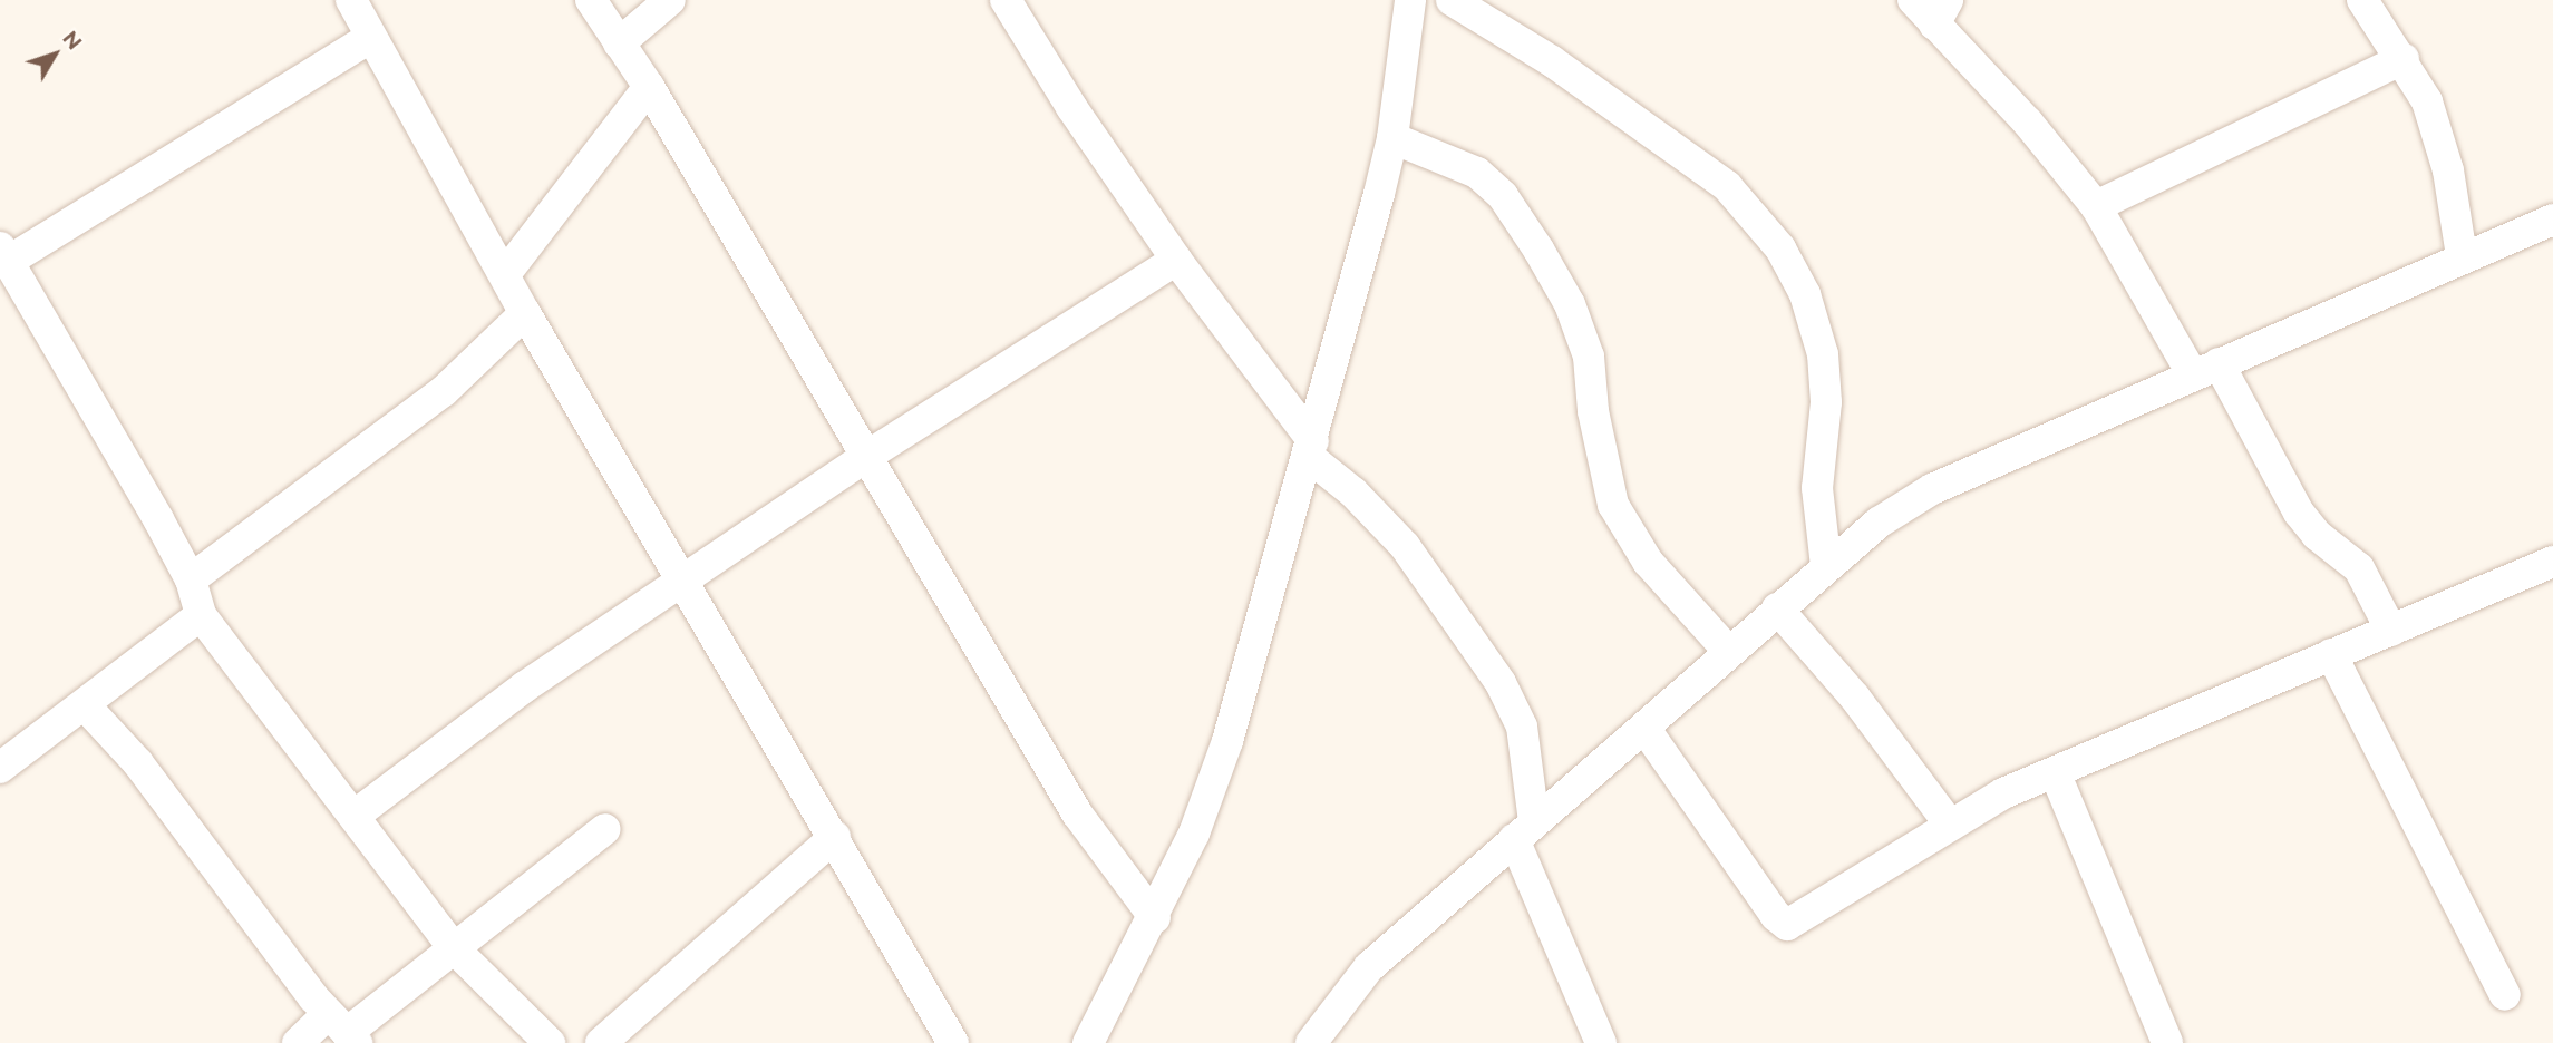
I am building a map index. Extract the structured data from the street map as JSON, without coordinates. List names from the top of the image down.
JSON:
{
  "north": "top right"
}
